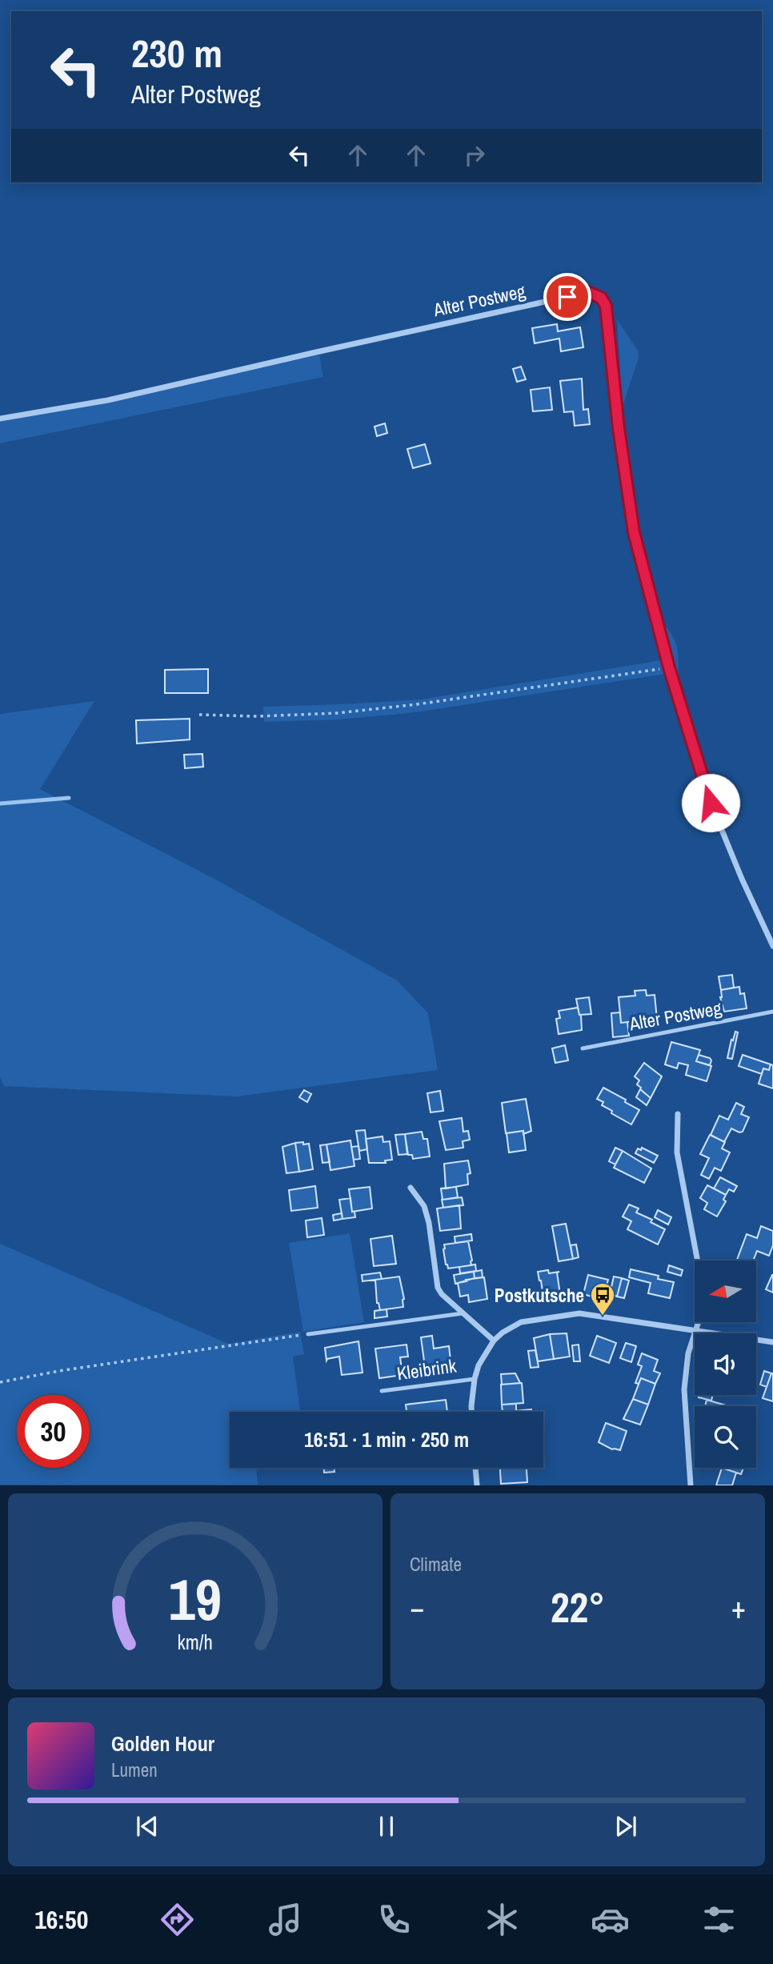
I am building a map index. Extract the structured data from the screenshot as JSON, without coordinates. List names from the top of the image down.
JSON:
{
  "streets": {
    "street": ["Alter Postweg", "Kleibrink"]
  },
  "places": {
    "bus stop": ["Postkutsche"]
  },
  "north": "left",
  "page": {
    "turn": ["230 m", "Alter Postweg"],
    "limit": "30",
    "trip": "16:51 · 1 min · 250 m",
    "tile": "Climate",
    "heat": ["−", "22°", "+"],
    "song": ["Golden Hour", "Lumen"],
    "tabs": "16:50",
    "gauge": ["19", "km/h"]
  }
}
